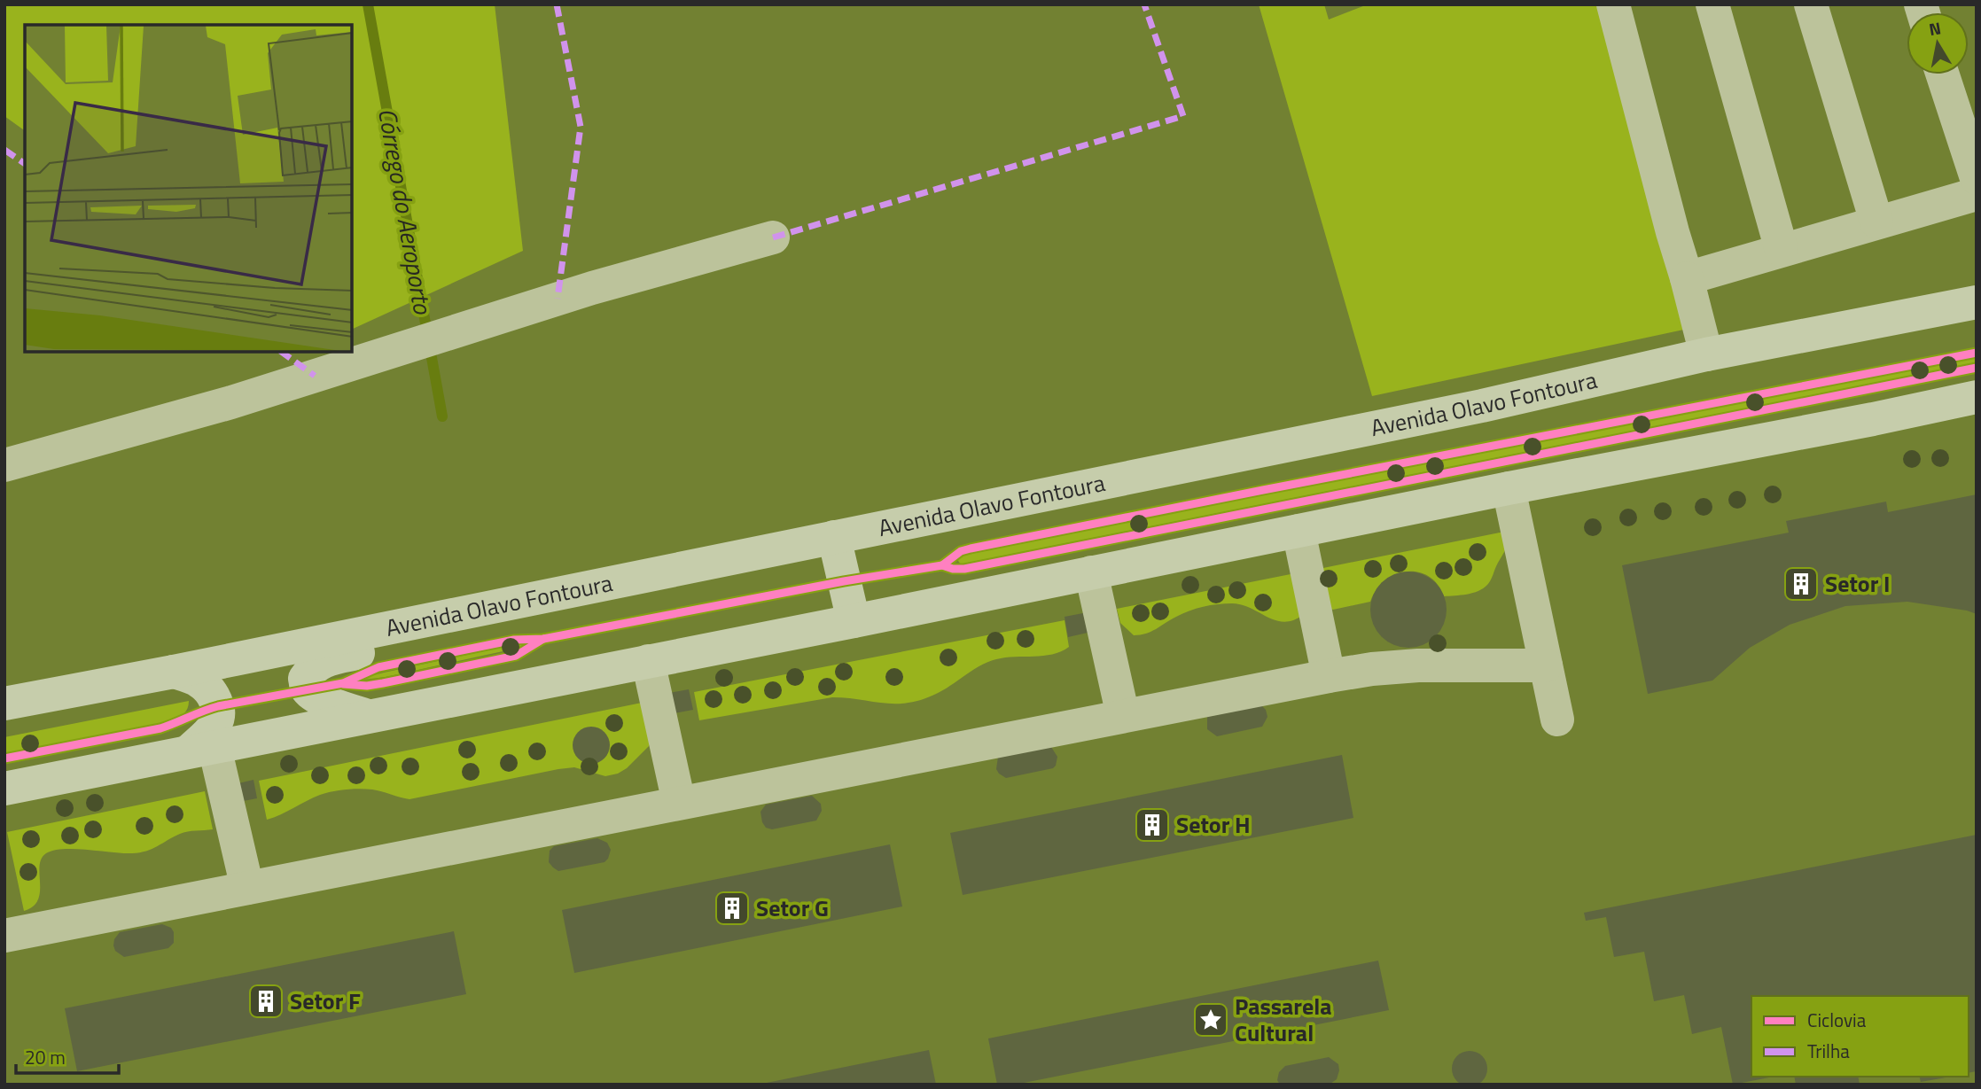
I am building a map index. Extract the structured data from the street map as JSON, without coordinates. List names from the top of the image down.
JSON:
{
  "streets": {
    "main road": ["Avenida Olavo Fontoura"]
  },
  "water": ["Córrego do Aeroporto"],
  "places": {
    "building": [
      "Setor I",
      "Setor H",
      "Setor G",
      "Setor F"
    ],
    "place": ["Passarela Cultural"]
  },
  "legend": ["Ciclovia", "Trilha"],
  "scale_bar": "20 m",
  "north": "top"
}
